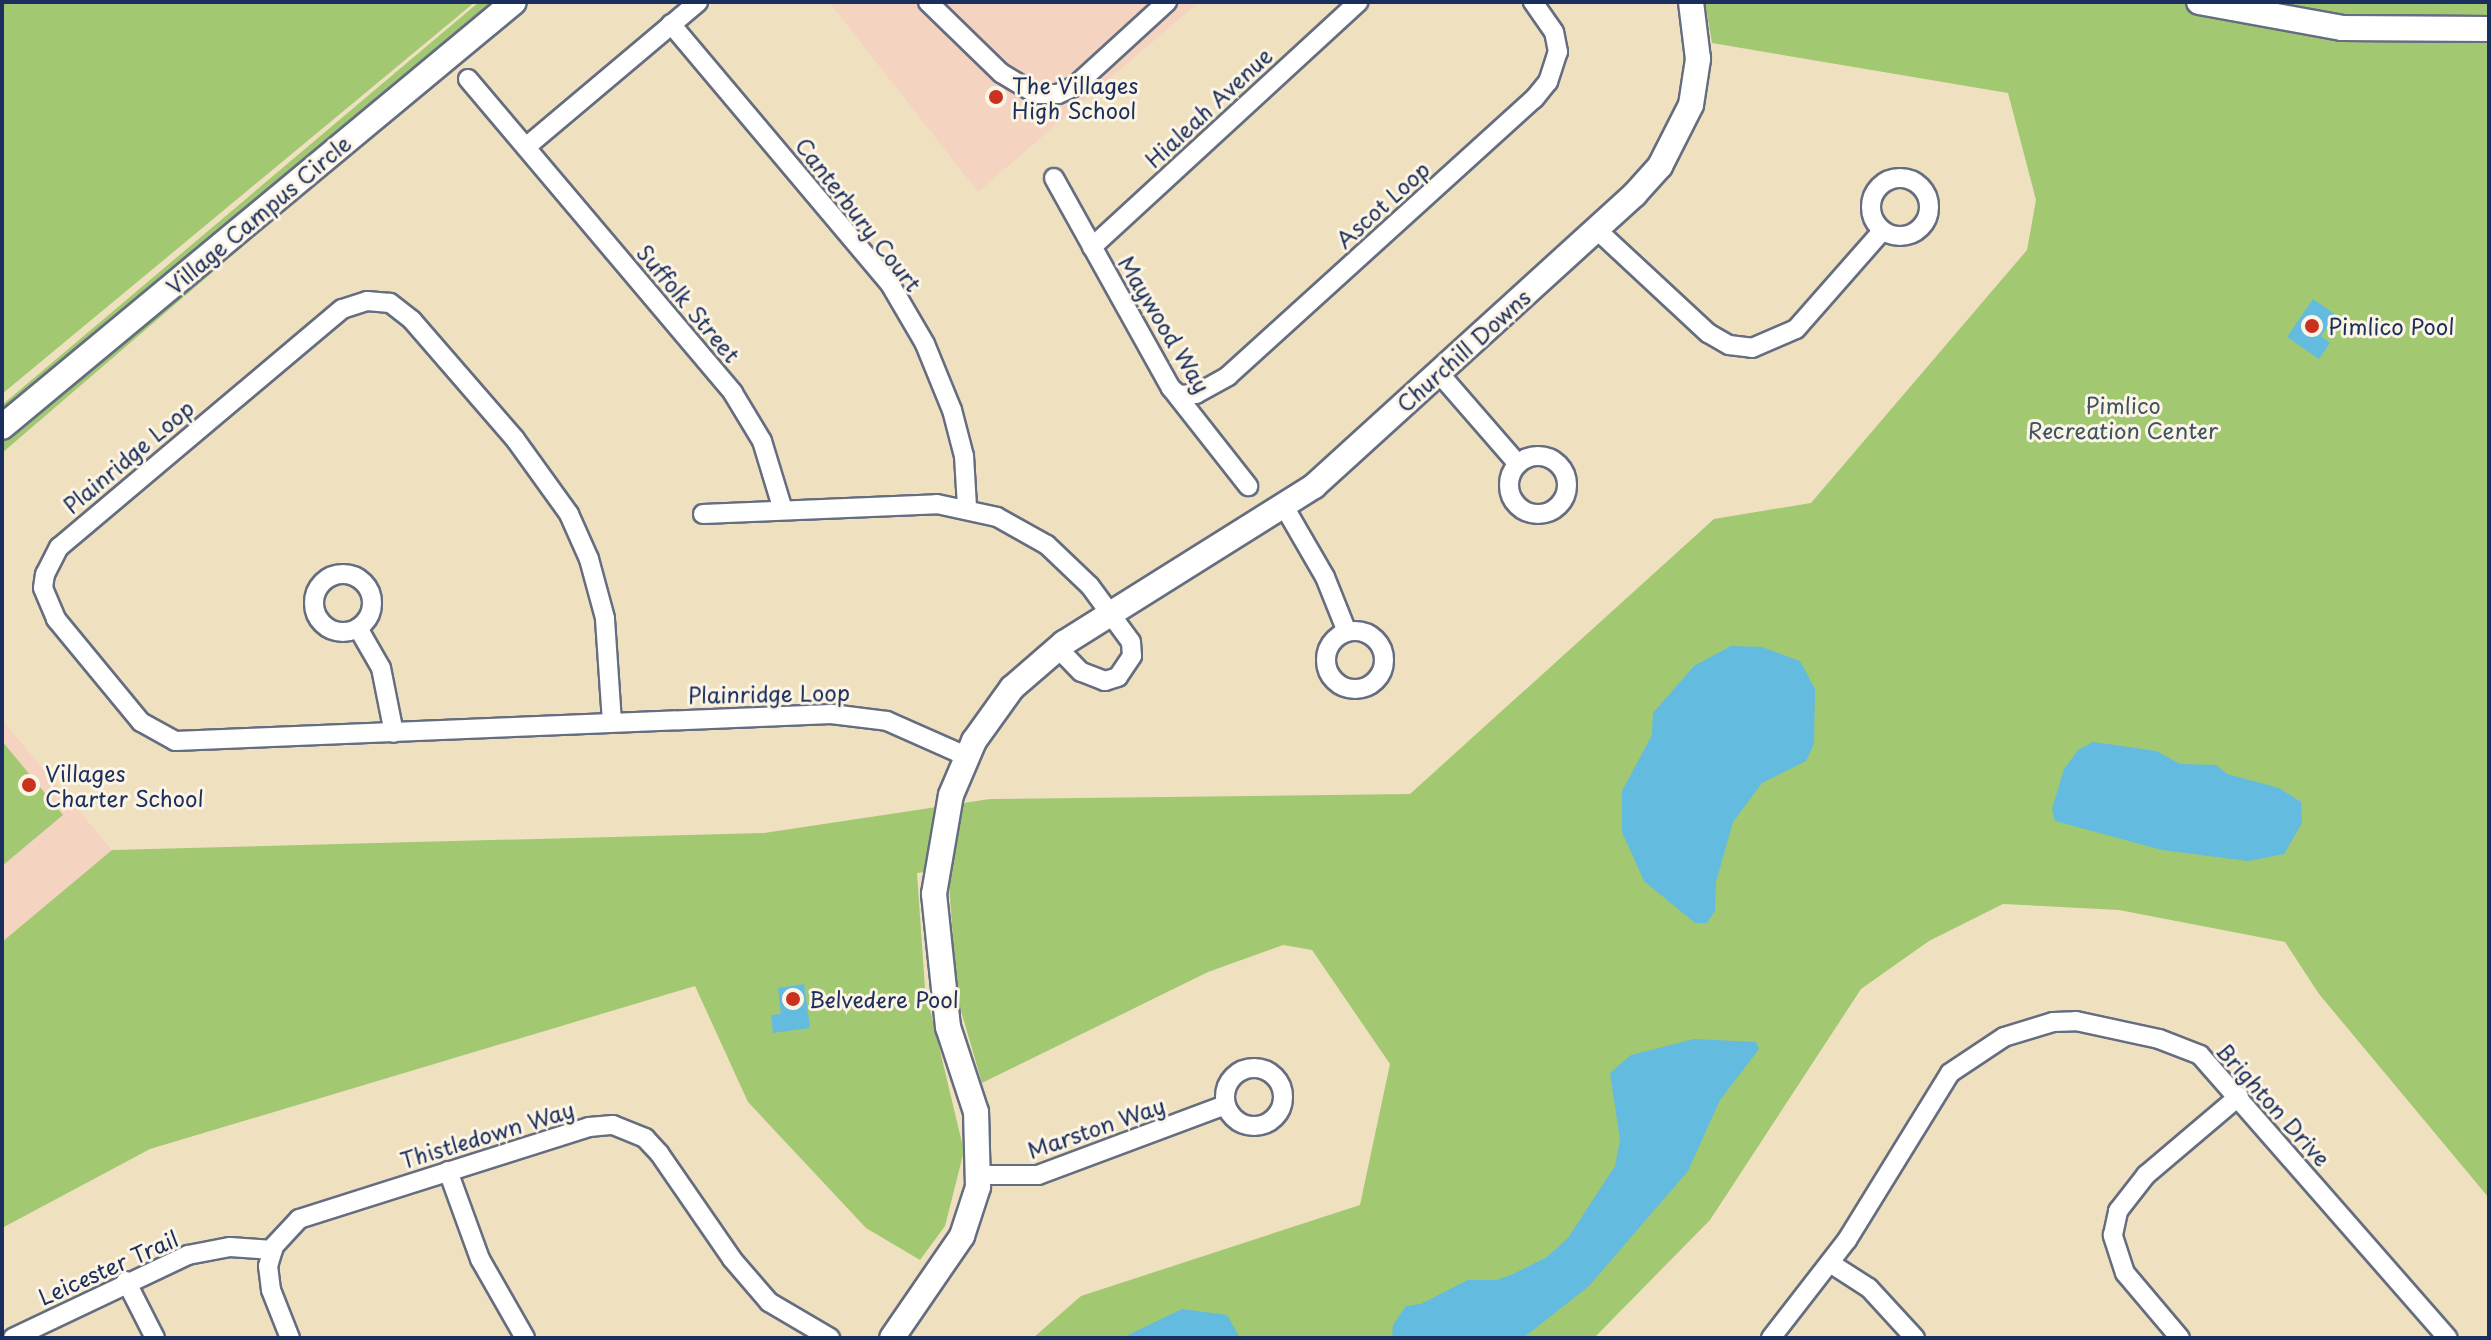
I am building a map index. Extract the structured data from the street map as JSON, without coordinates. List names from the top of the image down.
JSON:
{
  "streets": {
    "street": [
      "Hialeah Avenue",
      "Ascot Loop",
      "Village Campus Circle",
      "Canterbury Court",
      "Suffolk Street",
      "Maywood Way",
      "Churchill Downs",
      "Plainridge Loop",
      "Brighton Drive",
      "Marston Way",
      "Thistledown Way",
      "Leicester Trail"
    ]
  },
  "crossings": [
    ["Hialeah Avenue", "Maywood Way"],
    ["Ascot Loop", "Maywood Way"],
    ["Churchill Downs", "Plainridge Loop"],
    ["Churchill Downs", "Marston Way"],
    ["Thistledown Way", "Leicester Trail"]
  ],
  "parks": ["Pimlico Recreation Center"],
  "places": [
    "The Villages High School",
    "Pimlico Pool",
    "Villages Charter School",
    "Belvedere Pool"
  ]
}
